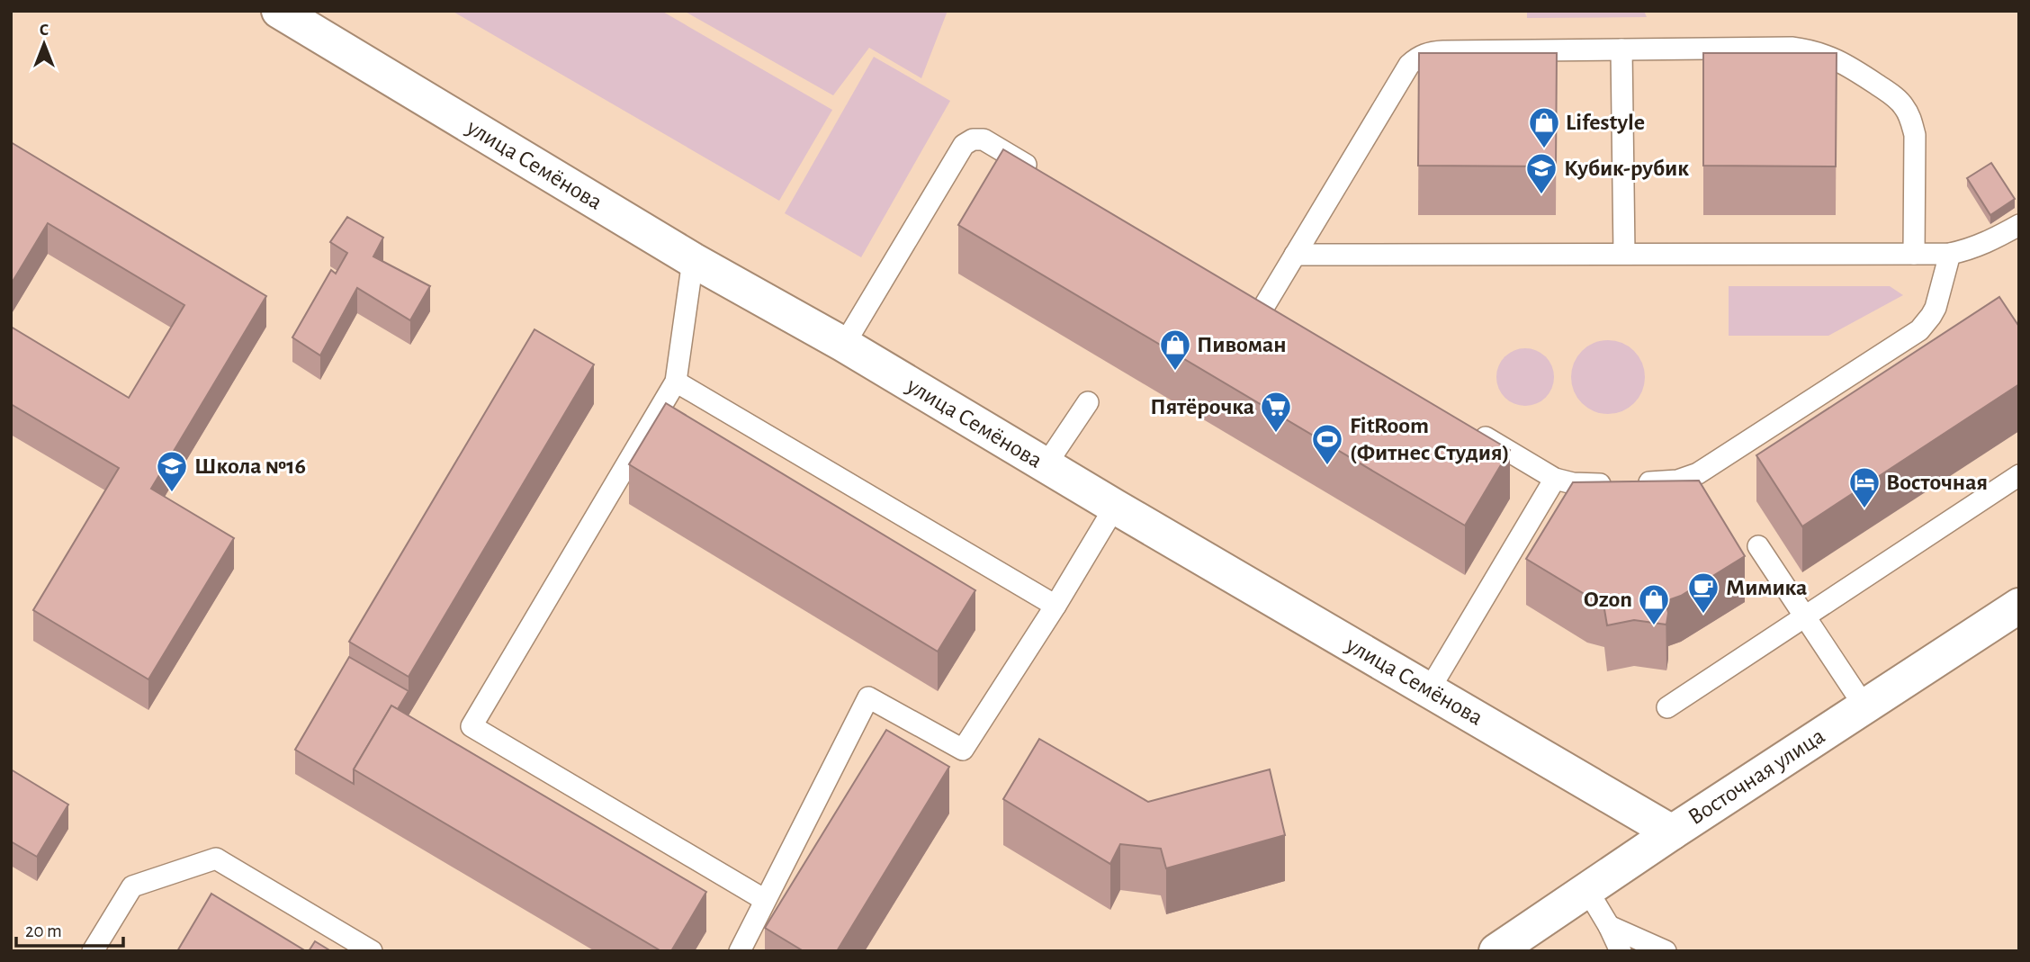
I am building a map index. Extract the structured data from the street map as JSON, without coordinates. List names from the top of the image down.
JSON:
{
  "streets": {
    "street": ["улица Семёнова", "Восточная улица"]
  },
  "crossings": [
    ["улица Семёнова", "Восточная улица"]
  ],
  "places": {
    "shop": ["Lifestyle", "Пивоман", "Ozon"],
    "school or university": ["Кубик-рубик", "Школа №16"],
    "supermarket": ["Пятёрочка"],
    "sports": ["FitRoom (Фитнес Студия)"],
    "hotel": ["Восточная"],
    "cafe": ["Мимика"]
  },
  "scale_bar": "20 m",
  "north": "top"
}
